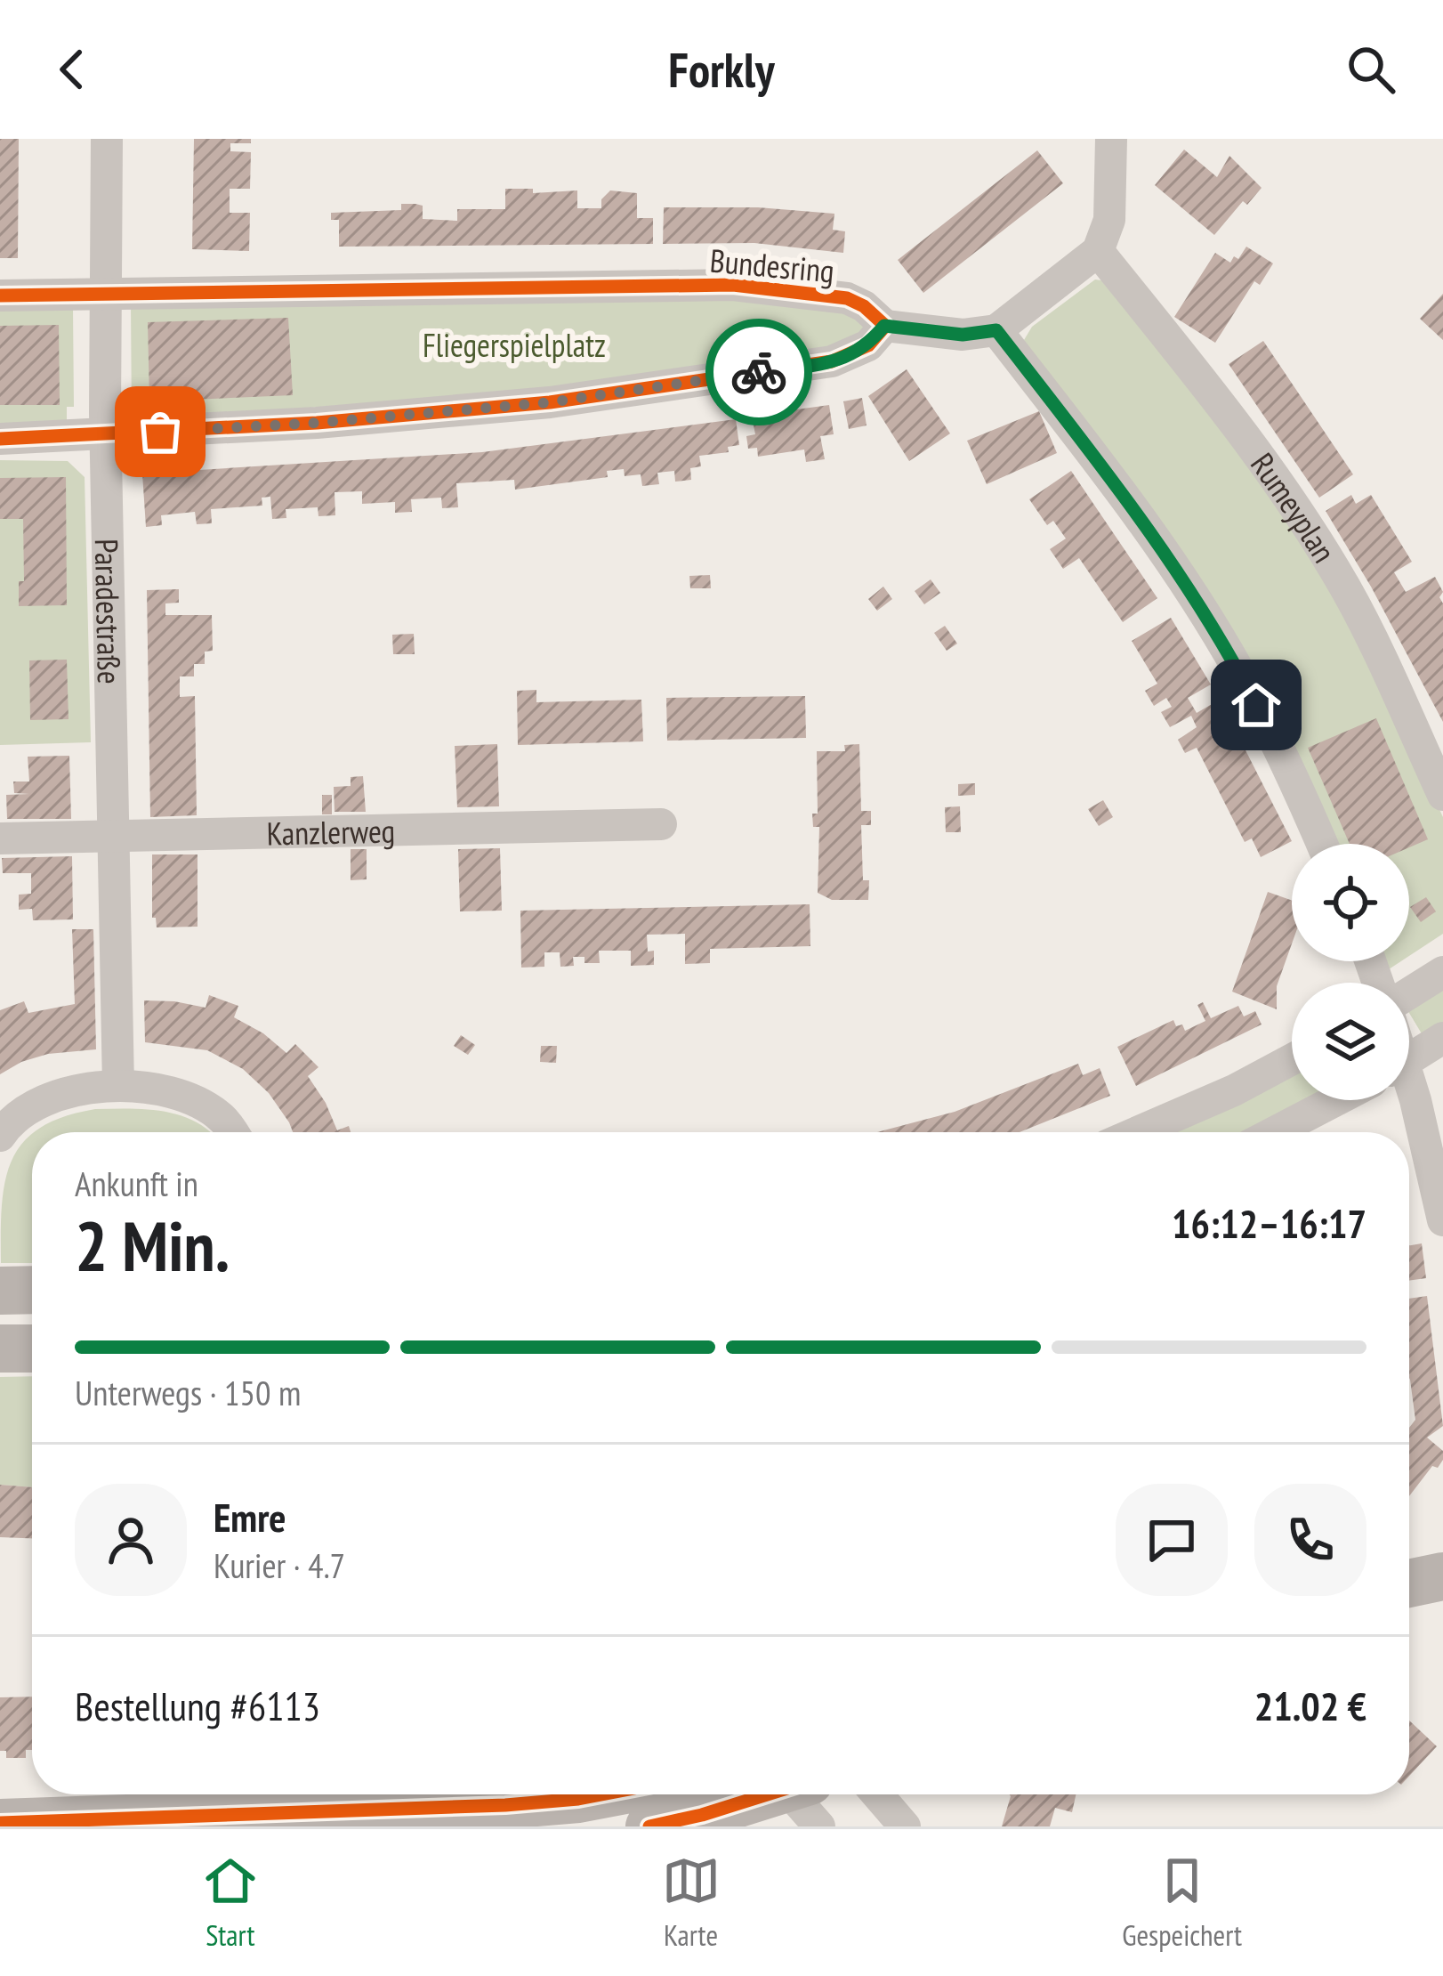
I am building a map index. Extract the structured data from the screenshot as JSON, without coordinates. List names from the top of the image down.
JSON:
{
  "streets": {
    "street": [
      "Bundesring",
      "Rumeyplan",
      "Paradestraße",
      "Kanzlerweg"
    ]
  },
  "crossings": [
    ["Bundesring", "Paradestraße"],
    ["Paradestraße", "Kanzlerweg"]
  ],
  "parks": ["Fliegerspielplatz"],
  "page": {
    "header": "Forkly",
    "heading": ["2 Min.", "Ankunft in", "16:12–16:17"],
    "panel": [
      "Emre",
      "Kurier · 4.7",
      "Bestellung #6113",
      "21.02 €"
    ],
    "bar": "Unterwegs · 150 m",
    "tabs": ["Start", "Karte", "Gespeichert"]
  }
}
